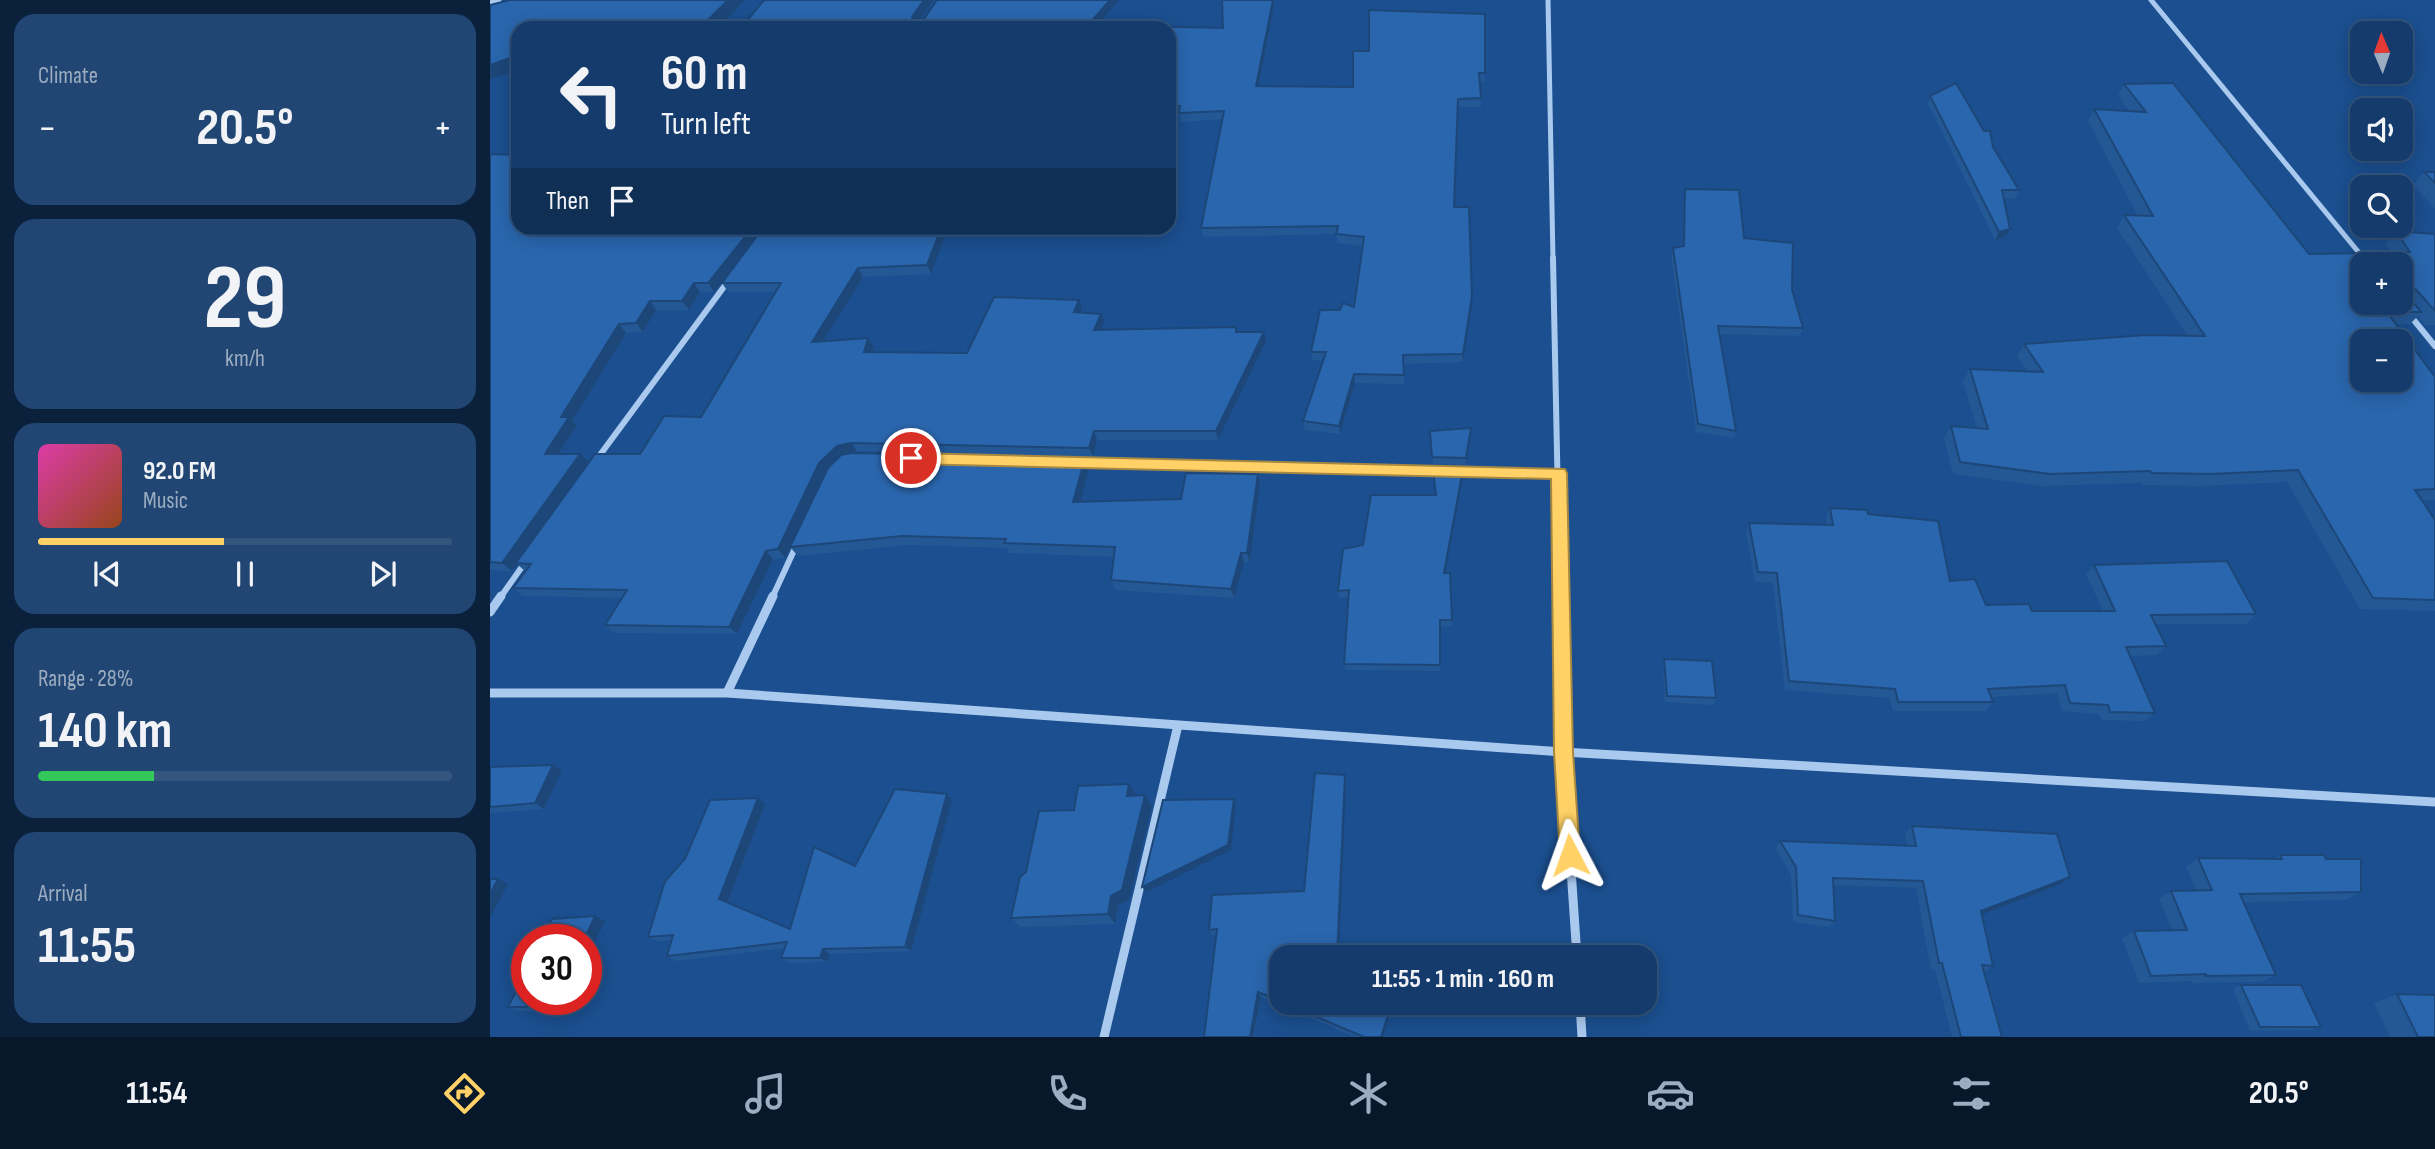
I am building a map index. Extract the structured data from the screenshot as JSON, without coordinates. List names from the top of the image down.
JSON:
{
  "north": "top",
  "page": {
    "tile": [
      "Climate",
      ["29", "km/h"],
      ["Range · 28%", "140 km"],
      ["Arrival", "11:55"]
    ],
    "map_buttons": ["+", "−"],
    "turn": ["60 m", "Turn left"],
    "heat": ["−", "20.5°", "+"],
    "then": "Then",
    "song": ["92.0 FM", "Music"],
    "limit": "30",
    "trip": "11:55 · 1 min · 160 m",
    "tabs": ["11:54", "20.5°"]
  }
}
